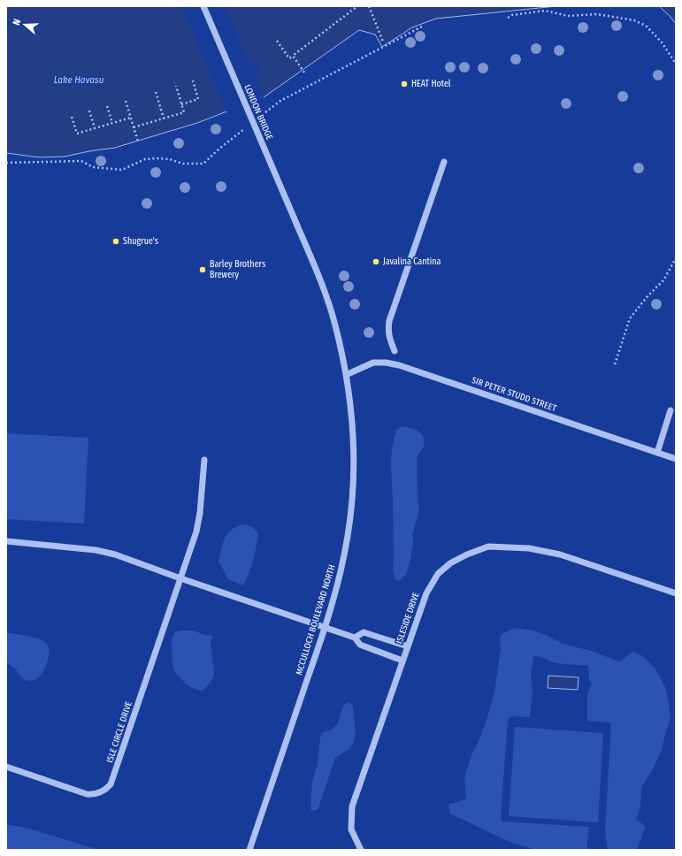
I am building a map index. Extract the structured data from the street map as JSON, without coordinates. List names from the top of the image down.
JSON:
{
  "streets": {
    "street": [
      "LONDON BRIDGE",
      "SIR PETER STUDD STREET",
      "ISLESIDE DRIVE",
      "MCCULLOCH BOULEVARD NORTH",
      "ISLE CIRCLE DRIVE"
    ]
  },
  "crossings": [
    ["LONDON BRIDGE", "MCCULLOCH BOULEVARD NORTH"],
    ["SIR PETER STUDD STREET", "MCCULLOCH BOULEVARD NORTH"]
  ],
  "water": ["Lake Havasu"],
  "places": [
    "HEAT Hotel",
    "Shugrue's",
    "Javalina Cantina",
    "Barley Brothers Brewery"
  ],
  "north": "left"
}
